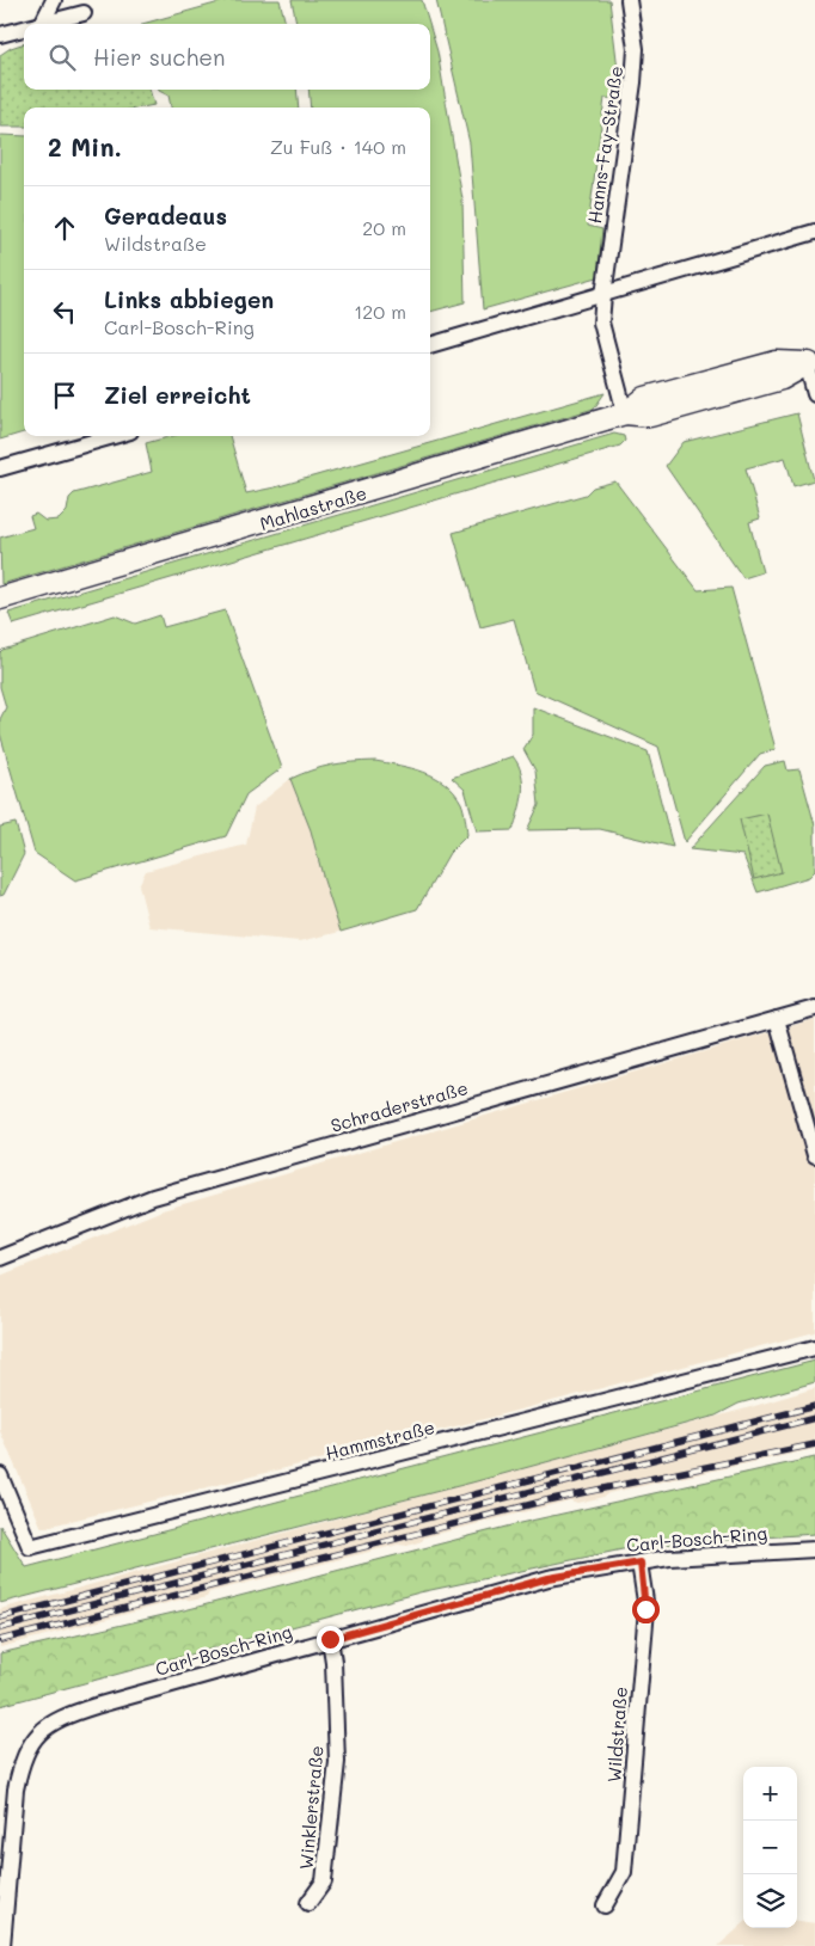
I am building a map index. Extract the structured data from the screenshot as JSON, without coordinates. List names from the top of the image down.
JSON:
{
  "streets": {
    "street": [
      "Hanns-Fay-Straße",
      "Mahlastraße",
      "Schraderstraße",
      "Hammstraße",
      "Carl-Bosch-Ring",
      "Wildstraße",
      "Winklerstraße"
    ]
  },
  "crossings": [
    ["Hanns-Fay-Straße", "Mahlastraße"],
    ["Carl-Bosch-Ring", "Wildstraße"],
    ["Carl-Bosch-Ring", "Winklerstraße"]
  ],
  "page": {
    "search": "Hier suchen",
    "heading": ["2 Min.", "Zu Fuß · 140 m"],
    "list": [
      ["Geradeaus", "Wildstraße", "20 m"],
      ["Links abbiegen", "Carl-Bosch-Ring", "120 m"],
      "Ziel erreicht"
    ],
    "map_buttons": ["+", "−"]
  }
}
